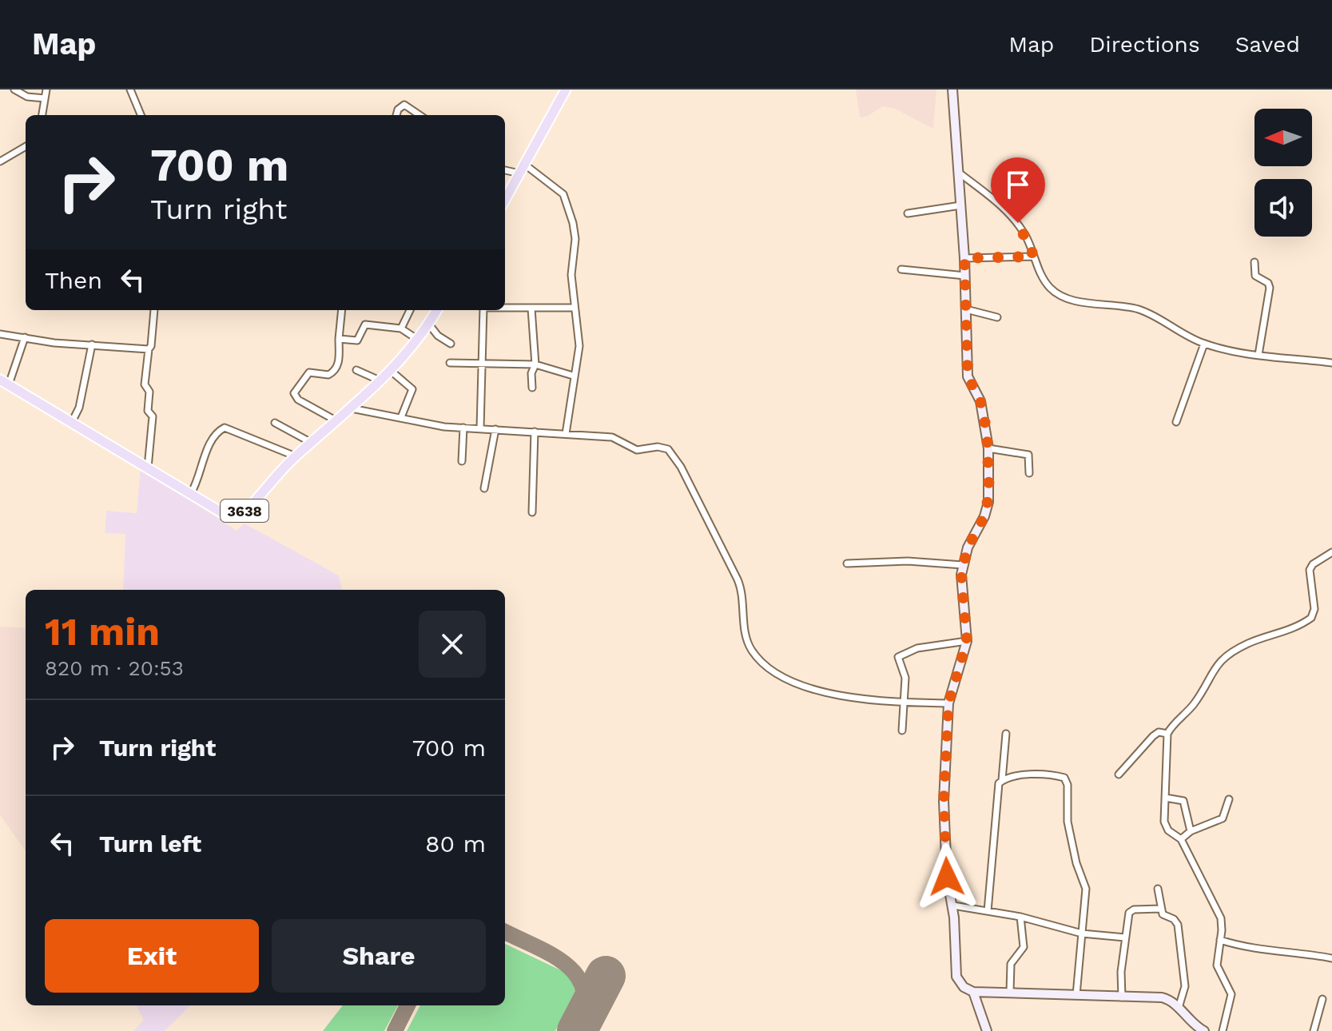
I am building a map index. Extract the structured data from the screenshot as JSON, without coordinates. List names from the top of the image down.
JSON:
{
  "streets": {
    "main road": ["3638"]
  },
  "north": "left",
  "page": {
    "header": "Map",
    "nav": ["Map", "Directions", "Saved"],
    "turn": ["700 m", "Turn right"],
    "then": "Then",
    "heading": ["11 min", "820 m · 20:53"],
    "list": [
      {
        "name": "Turn right",
        "value": "700 m"
      },
      {
        "name": "Turn left",
        "value": "80 m"
      }
    ],
    "buttons": ["Exit", "Share"]
  }
}
